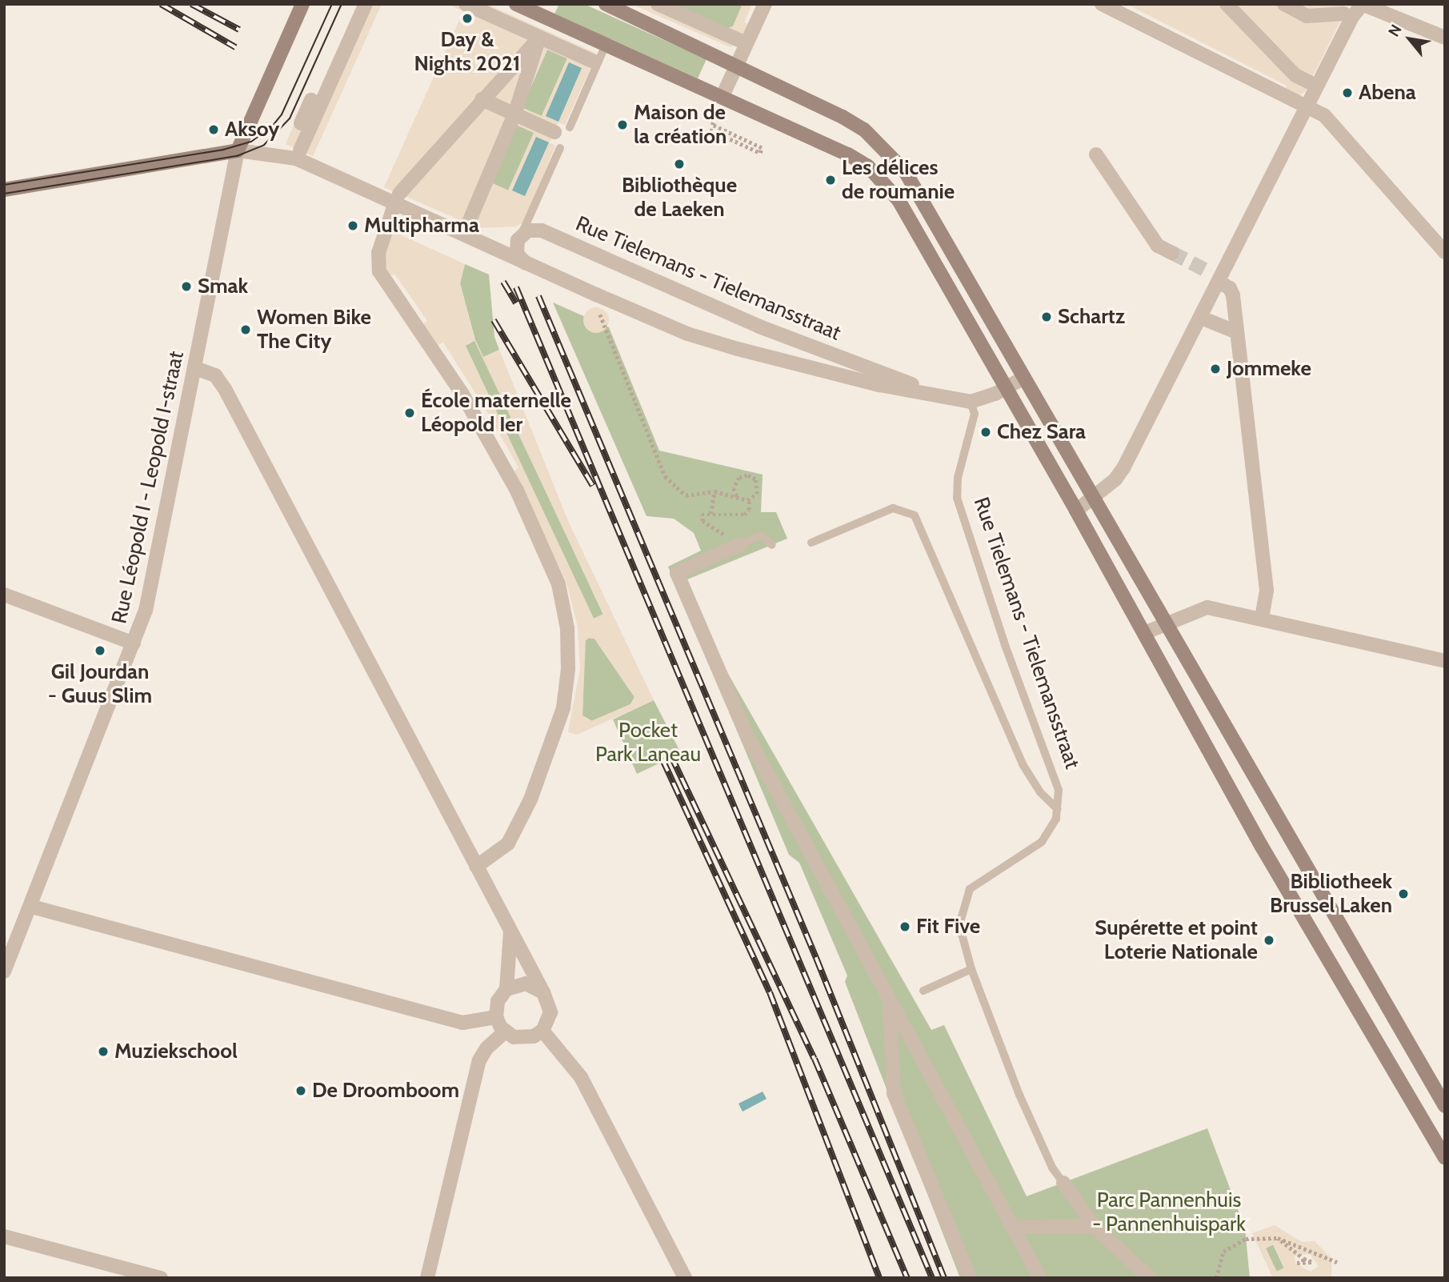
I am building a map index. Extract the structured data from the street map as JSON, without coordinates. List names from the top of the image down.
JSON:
{
  "streets": {
    "main road": ["Rue Léopold I - Leopold I-straat"],
    "street": ["Rue Tielemans - Tielemansstraat"]
  },
  "crossings": [
    ["Rue Tielemans - Tielemansstraat", "Rue Léopold I - Leopold I-straat"]
  ],
  "parks": ["Pocket Park Laneau", "Parc Pannenhuis - Pannenhuispark"],
  "places": [
    "Day & Nights 2021",
    "Abena",
    "Maison de la création",
    "Aksoy",
    "Bibliothèque de Laeken",
    "Les délices de roumanie",
    "Multipharma",
    "Smak",
    "Schartz",
    "Women Bike The City",
    "Jommeke",
    "École maternelle Léopold Ier",
    "Chez Sara",
    "Gil Jourdan - Guus Slim",
    "Bibliotheek Brussel Laken",
    "Fit Five",
    "Supérette et point Loterie Nationale",
    "Muziekschool",
    "De Droomboom"
  ],
  "north": "top left"
}
